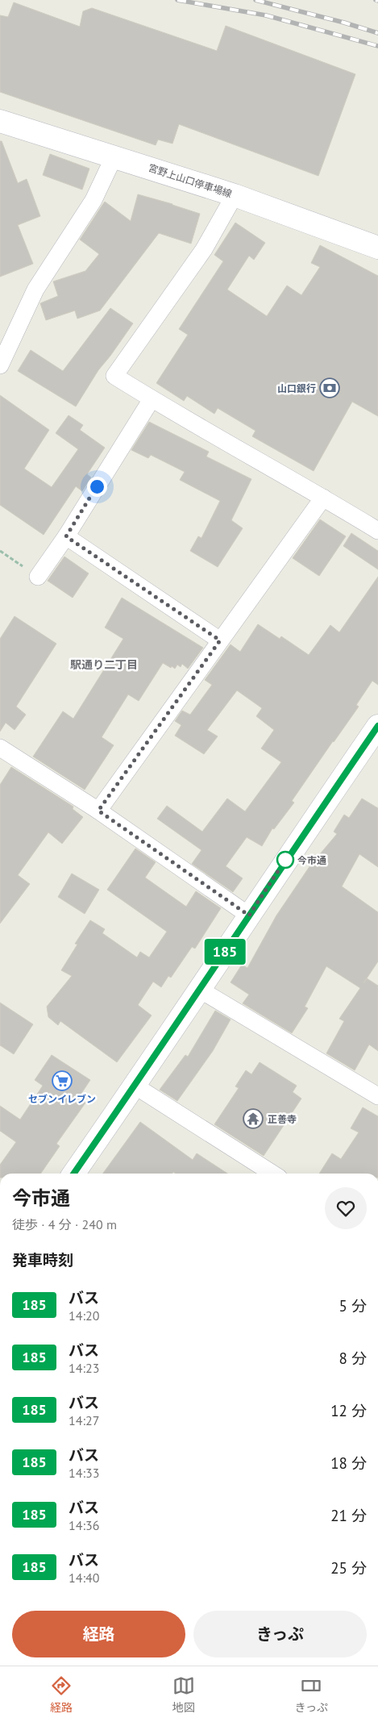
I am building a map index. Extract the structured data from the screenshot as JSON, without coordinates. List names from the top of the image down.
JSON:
{
  "streets": {
    "main road": ["宮野上山口停車場線"]
  },
  "districts": ["駅通り二丁目"],
  "places": {
    "bank": ["山口銀行"],
    "other": ["今市通"],
    "supermarket": ["セブンイレブン"],
    "temple": ["正善寺"]
  },
  "lines": ["bus line 185"],
  "page": {
    "on_map": "185",
    "heading": [
      ["今市通", "徒歩 · 4 分 · 240 m"],
      "発車時刻"
    ],
    "list": [
      {
        "mark": "185",
        "name": "バス",
        "note": "14:20",
        "value": "5 分"
      },
      {
        "mark": "185",
        "name": "バス",
        "note": "14:23",
        "value": "8 分"
      },
      {
        "mark": "185",
        "name": "バス",
        "note": "14:27",
        "value": "12 分"
      },
      {
        "mark": "185",
        "name": "バス",
        "note": "14:33",
        "value": "18 分"
      },
      {
        "mark": "185",
        "name": "バス",
        "note": "14:36",
        "value": "21 分"
      },
      {
        "mark": "185",
        "name": "バス",
        "note": "14:40",
        "value": "25 分"
      }
    ],
    "buttons": ["経路", "きっぷ"],
    "tabs": ["経路", "地図", "きっぷ"]
  }
}
